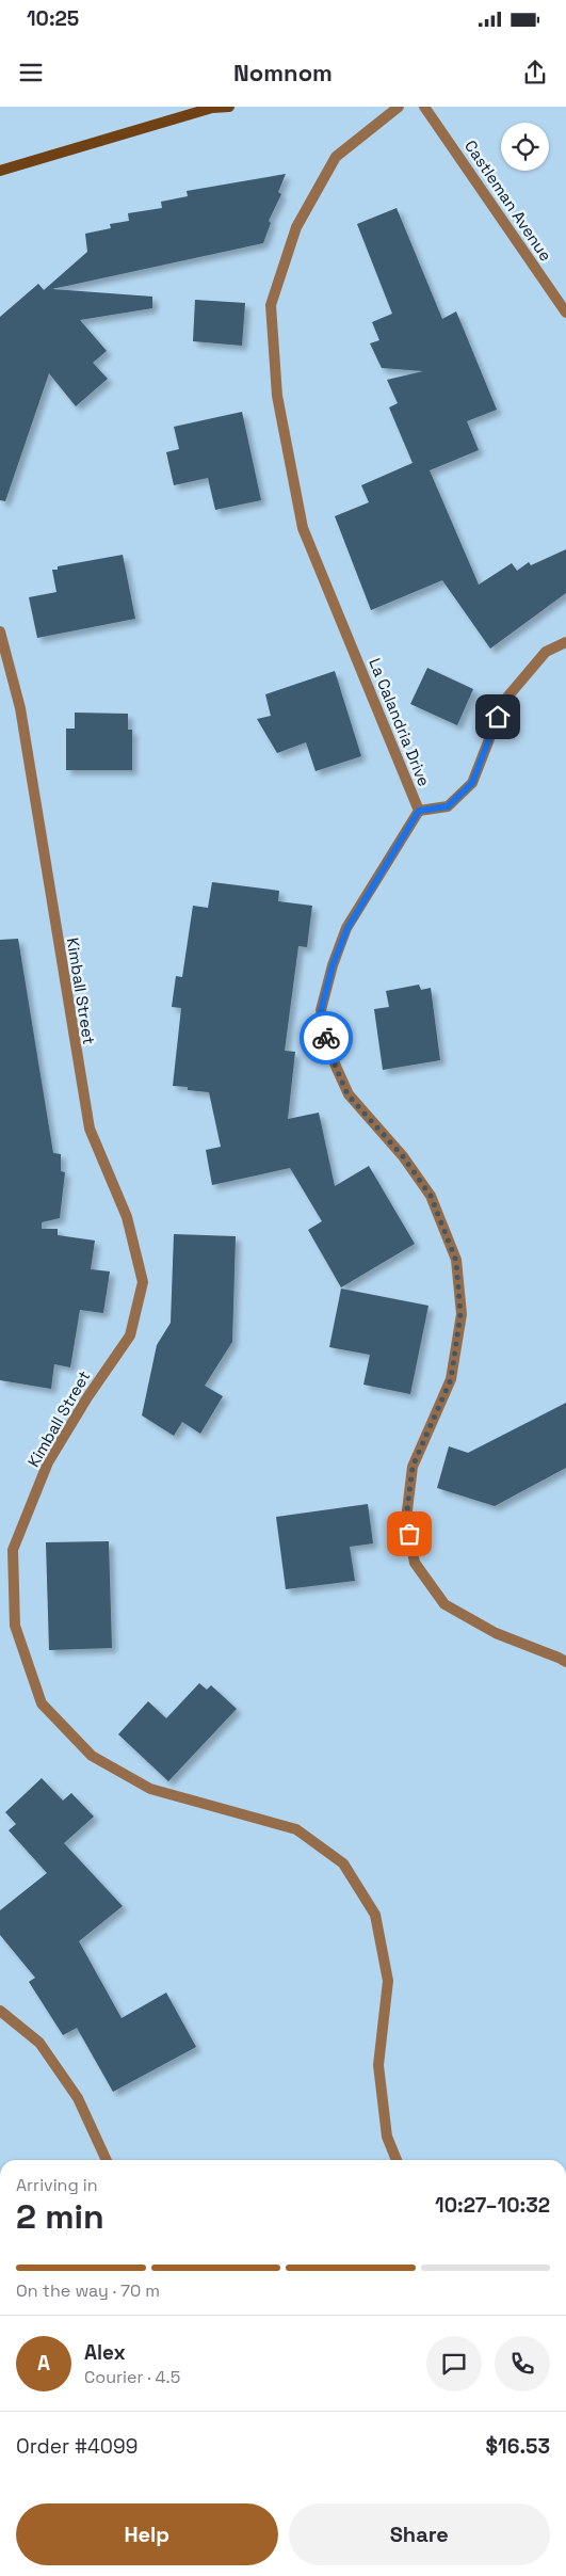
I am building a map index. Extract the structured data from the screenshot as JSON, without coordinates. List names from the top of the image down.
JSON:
{
  "streets": {
    "street": ["Castleman Avenue", "La Calandria Drive", "Kimball Street"]
  },
  "page": {
    "status": "10:25",
    "header": "Nomnom",
    "heading": ["2 min", "Arriving in", "10:27–10:32"],
    "panel": [
      "Alex",
      "Courier · 4.5",
      "Order #4099",
      "$16.53"
    ],
    "bar": "On the way · 70 m",
    "round": "A",
    "buttons": ["Help", "Share"]
  }
}
